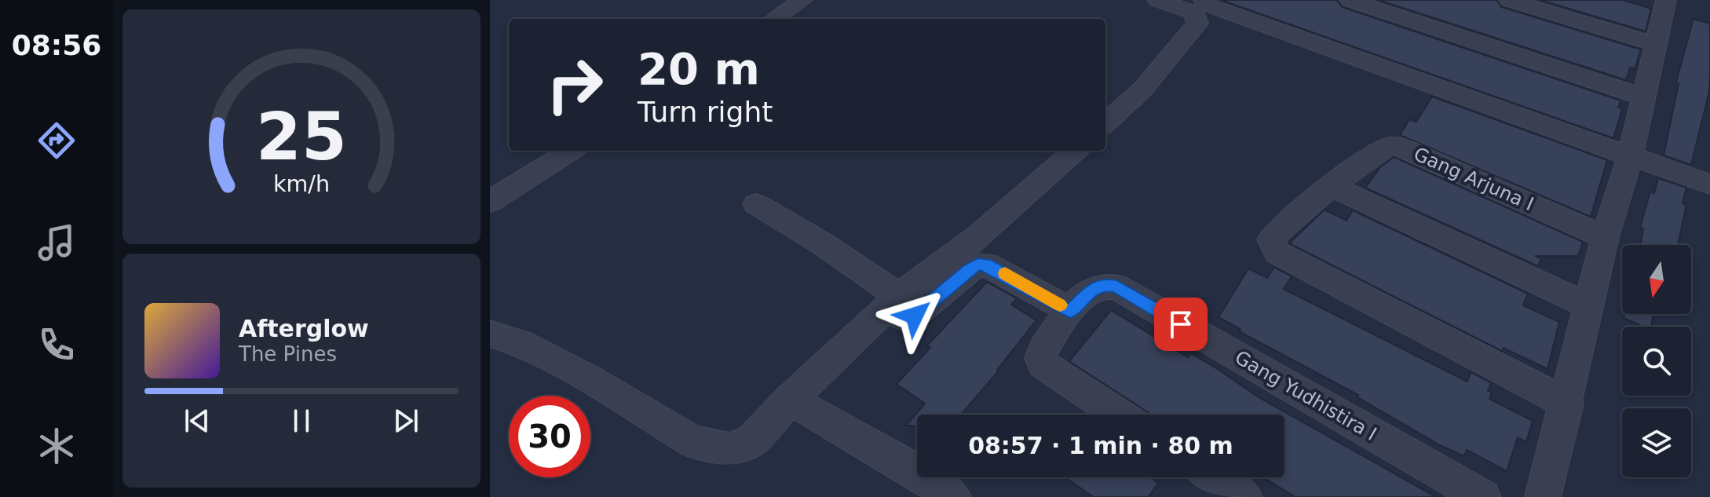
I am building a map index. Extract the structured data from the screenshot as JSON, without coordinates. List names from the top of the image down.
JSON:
{
  "streets": {
    "street": ["Gang Arjuna I", "Gang Yudhistira I"]
  },
  "north": "bottom",
  "page": {
    "tabs": "08:56",
    "turn": ["20 m", "Turn right"],
    "song": ["Afterglow", "The Pines"],
    "limit": "30",
    "trip": "08:57 · 1 min · 80 m",
    "gauge": ["25", "km/h"]
  }
}
